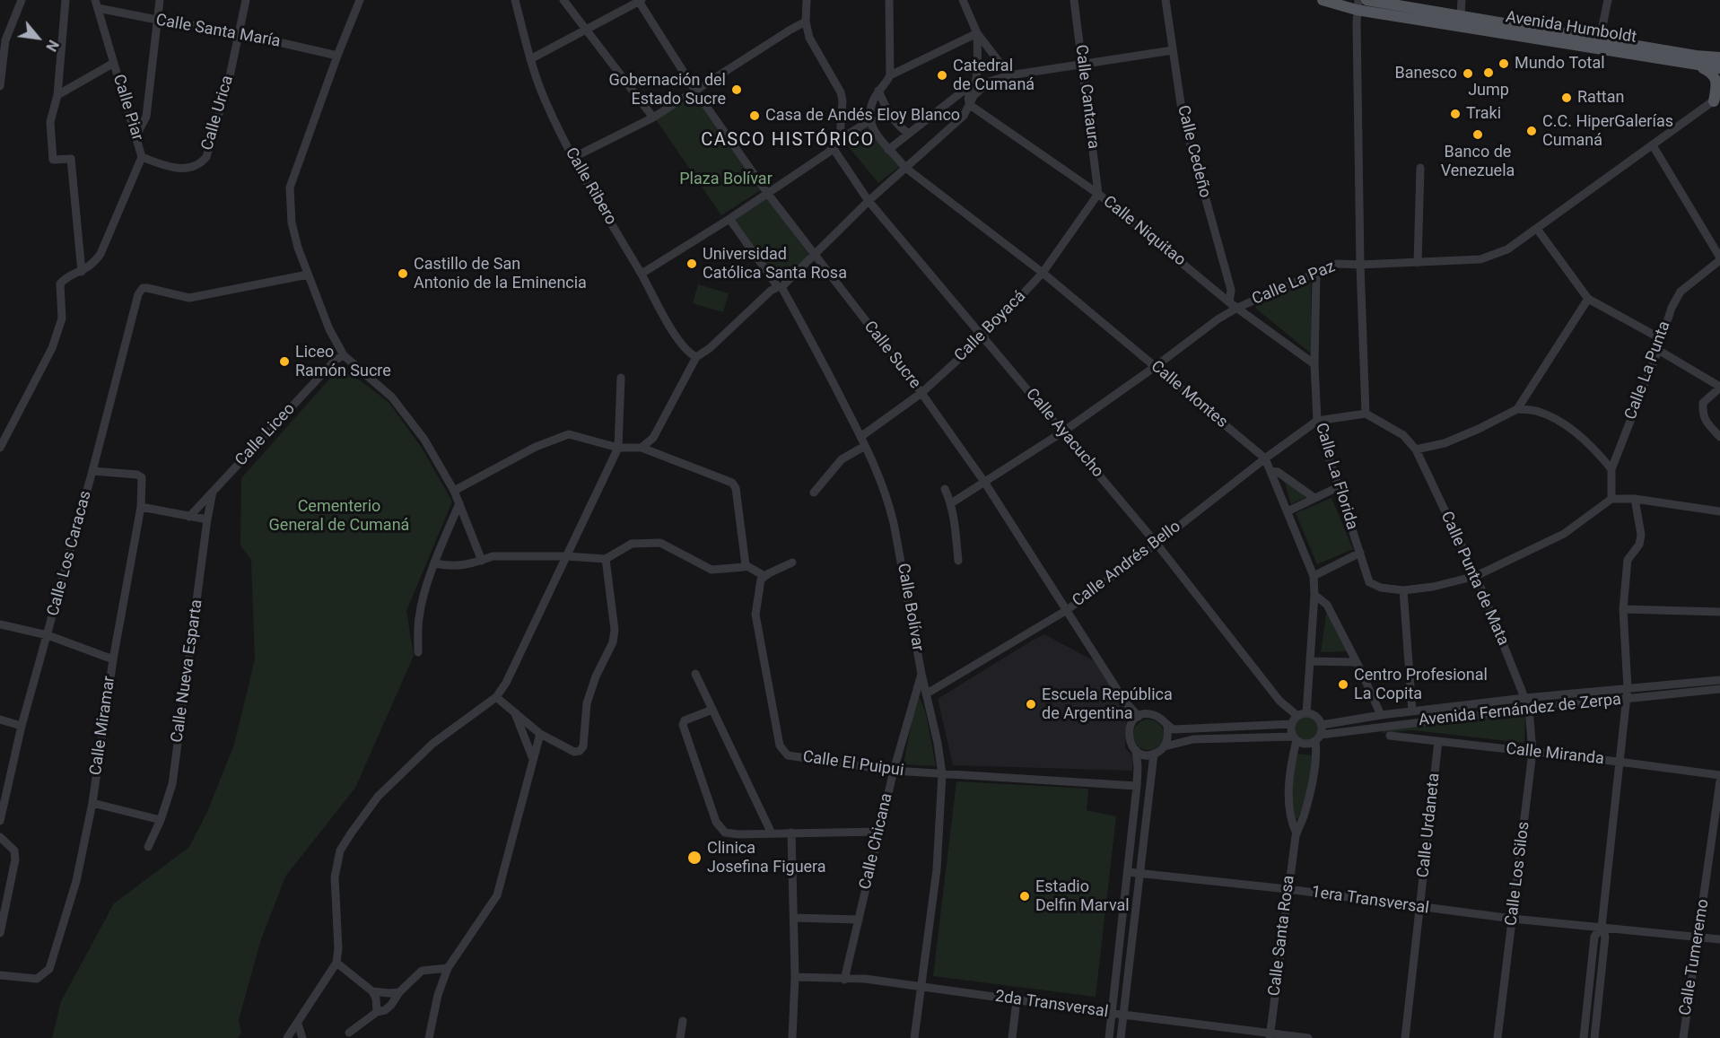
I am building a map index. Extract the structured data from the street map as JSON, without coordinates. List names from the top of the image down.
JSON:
{
  "streets": {
    "main road": ["Avenida Humboldt"],
    "street": [
      "Calle Santa María",
      "Calle Cantaura",
      "Calle Piar",
      "Calle Urica",
      "Calle Cedeño",
      "Calle Ribero",
      "Calle Niquitao",
      "Calle La Paz",
      "Calle Boyacá",
      "Calle Sucre",
      "Calle La Punta",
      "Calle Montes",
      "Calle Ayacucho",
      "Calle Liceo",
      "Calle La Florida",
      "Calle Los Caracas",
      "Calle Andrés Bello",
      "Calle Punta de Mata",
      "Calle Bolívar",
      "Calle Nueva Esparta",
      "Avenida Fernández de Zerpa",
      "Calle Miramar",
      "Calle Miranda",
      "Calle El Puipui",
      "Calle Urdaneta",
      "Calle Chicana",
      "Calle Los Silos",
      "1era Transversal",
      "Calle Santa Rosa",
      "Calle Tumeremo",
      "2da Transversal"
    ]
  },
  "crossings": [
    ["Calle Santa María", "Calle Piar"],
    ["Calle Santa María", "Calle Urica"],
    ["Calle Cantaura", "Calle Niquitao"],
    ["Calle Cantaura", "Calle Boyacá"],
    ["Calle Piar", "Calle Urica"],
    ["Calle Cedeño", "Calle Niquitao"],
    ["Calle Niquitao", "Calle La Paz"],
    ["Calle Niquitao", "Calle Boyacá"],
    ["Calle Niquitao", "Calle La Florida"],
    ["Calle La Paz", "Calle Sucre"],
    ["Calle La Paz", "Calle Montes"],
    ["Calle La Paz", "Calle Ayacucho"],
    ["Calle La Paz", "Calle La Florida"],
    ["Calle Boyacá", "Calle Sucre"],
    ["Calle Boyacá", "Calle Montes"],
    ["Calle Boyacá", "Calle Ayacucho"],
    ["Calle Boyacá", "Calle Bolívar"],
    ["Calle Sucre", "Calle Andrés Bello"],
    ["Calle Montes", "Calle Ayacucho"],
    ["Calle Montes", "Calle Andrés Bello"],
    ["Calle Montes", "Avenida Fernández de Zerpa"],
    ["Calle Montes", "Calle Santa Rosa"],
    ["Calle Ayacucho", "Calle Andrés Bello"],
    ["Calle Ayacucho", "Avenida Fernández de Zerpa"],
    ["Calle Ayacucho", "Calle Santa Rosa"],
    ["Calle Liceo", "Calle Nueva Esparta"],
    ["Calle La Florida", "Calle Andrés Bello"],
    ["Calle Los Caracas", "Calle Miramar"],
    ["Calle Andrés Bello", "Calle Bolívar"],
    ["Calle Punta de Mata", "Avenida Fernández de Zerpa"],
    ["Calle Punta de Mata", "Calle Los Silos"],
    ["Calle Bolívar", "Calle El Puipui"],
    ["Calle Bolívar", "Calle Chicana"],
    ["Calle Bolívar", "2da Transversal"],
    ["Avenida Fernández de Zerpa", "Calle Los Silos"],
    ["Avenida Fernández de Zerpa", "Calle Santa Rosa"],
    ["Calle Miranda", "Calle Urdaneta"],
    ["Calle Miranda", "Calle Los Silos"],
    ["Calle El Puipui", "Calle Chicana"],
    ["Calle Urdaneta", "1era Transversal"],
    ["Calle Chicana", "2da Transversal"],
    ["Calle Los Silos", "1era Transversal"],
    ["1era Transversal", "Calle Santa Rosa"],
    ["1era Transversal", "Calle Tumeremo"],
    ["Calle Santa Rosa", "2da Transversal"]
  ],
  "districts": ["CASCO HISTÓRICO"],
  "parks": ["Plaza Bolívar", "Cementerio General de Cumaná"],
  "places": [
    "Mundo Total",
    "Jump",
    "Banesco",
    "Catedral de Cumaná",
    "Gobernación del Estado Sucre",
    "Rattan",
    "Traki",
    "Casa de Andés Eloy Blanco",
    "C.C. HiperGalerías Cumaná",
    "Banco de Venezuela",
    "Universidad Católica Santa Rosa",
    "Castillo de San Antonio de la Eminencia",
    "Liceo Ramón Sucre",
    "Centro Profesional La Copita",
    "Escuela República de Argentina",
    "Clinica Josefina Figuera",
    "Estadio Delfin Marval"
  ],
  "north": "bottom right"
}
